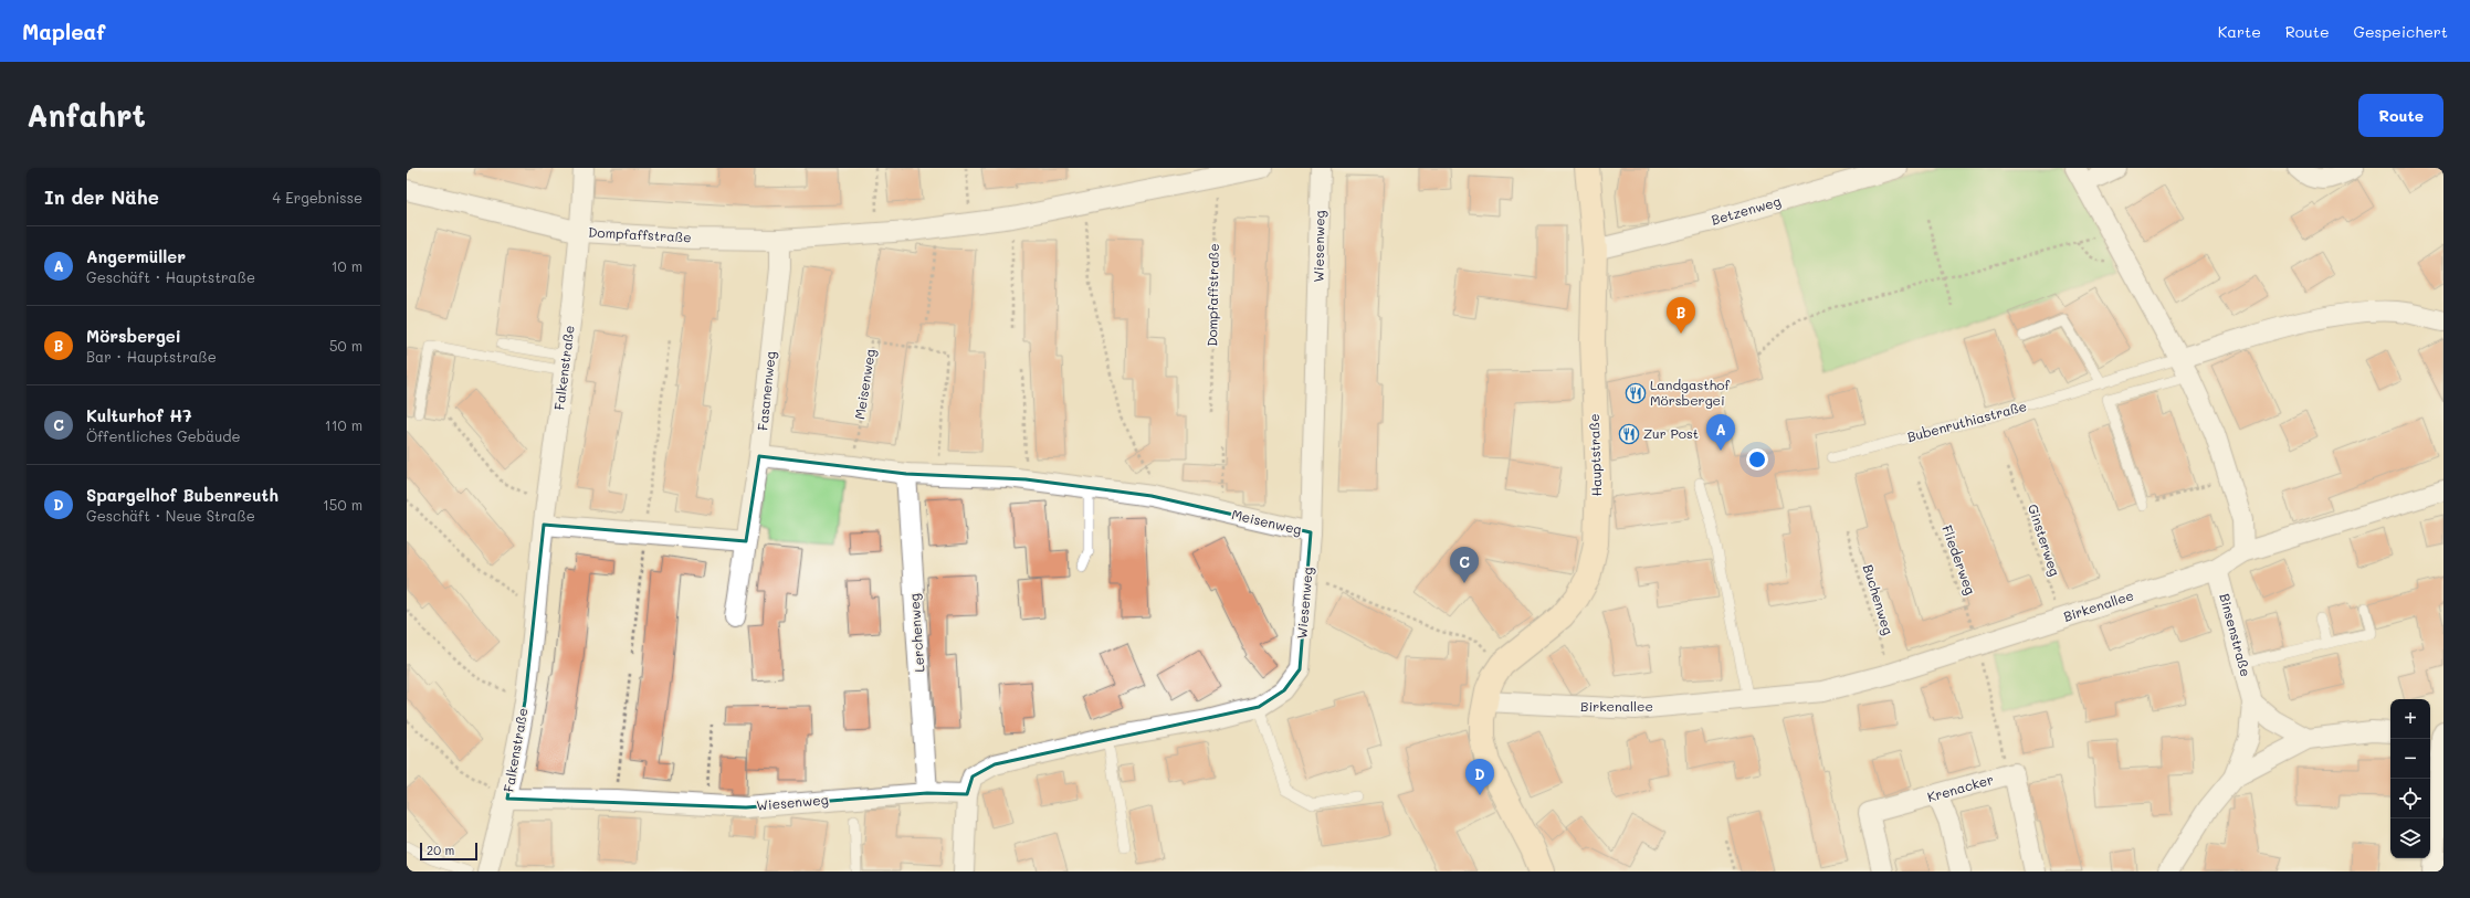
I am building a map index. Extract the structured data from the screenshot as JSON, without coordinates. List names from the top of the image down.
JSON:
{
  "streets": {
    "street": [
      "Betzenweg",
      "Dompfaffstraße",
      "Wiesenweg",
      "Falkenstraße",
      "Meisenweg",
      "Fasanenweg",
      "Hauptstraße",
      "Birkenallee",
      "Lerchenweg",
      "Binsenstraße",
      "Krenacker"
    ],
    "lane": ["Bubenruthiastraße"],
    "path": ["Ginsterweg", "Fliederweg", "Buchenweg"]
  },
  "crossings": [
    ["Betzenweg", "Hauptstraße"],
    ["Dompfaffstraße", "Falkenstraße"],
    ["Dompfaffstraße", "Fasanenweg"],
    ["Wiesenweg", "Falkenstraße"],
    ["Wiesenweg", "Meisenweg"],
    ["Wiesenweg", "Lerchenweg"],
    ["Meisenweg", "Fasanenweg"],
    ["Meisenweg", "Lerchenweg"],
    ["Hauptstraße", "Birkenallee"],
    ["Ginsterweg", "Birkenallee"],
    ["Fliederweg", "Birkenallee"],
    ["Fliederweg", "Krenacker"],
    ["Buchenweg", "Birkenallee"],
    ["Birkenallee", "Binsenstraße"]
  ],
  "places": {
    "restaurant": ["Landgasthof Mörsbergei", "Zur Post"]
  },
  "scale_bar": "20 m",
  "page": {
    "header": "Mapleaf",
    "nav": ["Karte", "Route", "Gespeichert"],
    "buttons": "Route",
    "title": "Anfahrt",
    "heading": ["In der Nähe", "4 Ergebnisse"],
    "list": [
      {
        "mark": "A",
        "name": "Angermüller",
        "note": "Geschäft · Hauptstraße",
        "value": "10 m"
      },
      {
        "mark": "B",
        "name": "Mörsbergei",
        "note": "Bar · Hauptstraße",
        "value": "50 m"
      },
      {
        "mark": "C",
        "name": "Kulturhof H7",
        "note": "Öffentliches Gebäude",
        "value": "110 m"
      },
      {
        "mark": "D",
        "name": "Spargelhof Bubenreuth",
        "note": "Geschäft · Neue Straße",
        "value": "150 m"
      }
    ],
    "pins": [
      "B",
      "A",
      "C",
      "D"
    ],
    "map_buttons": ["+", "−"],
    "scale": "20 m"
  }
}
